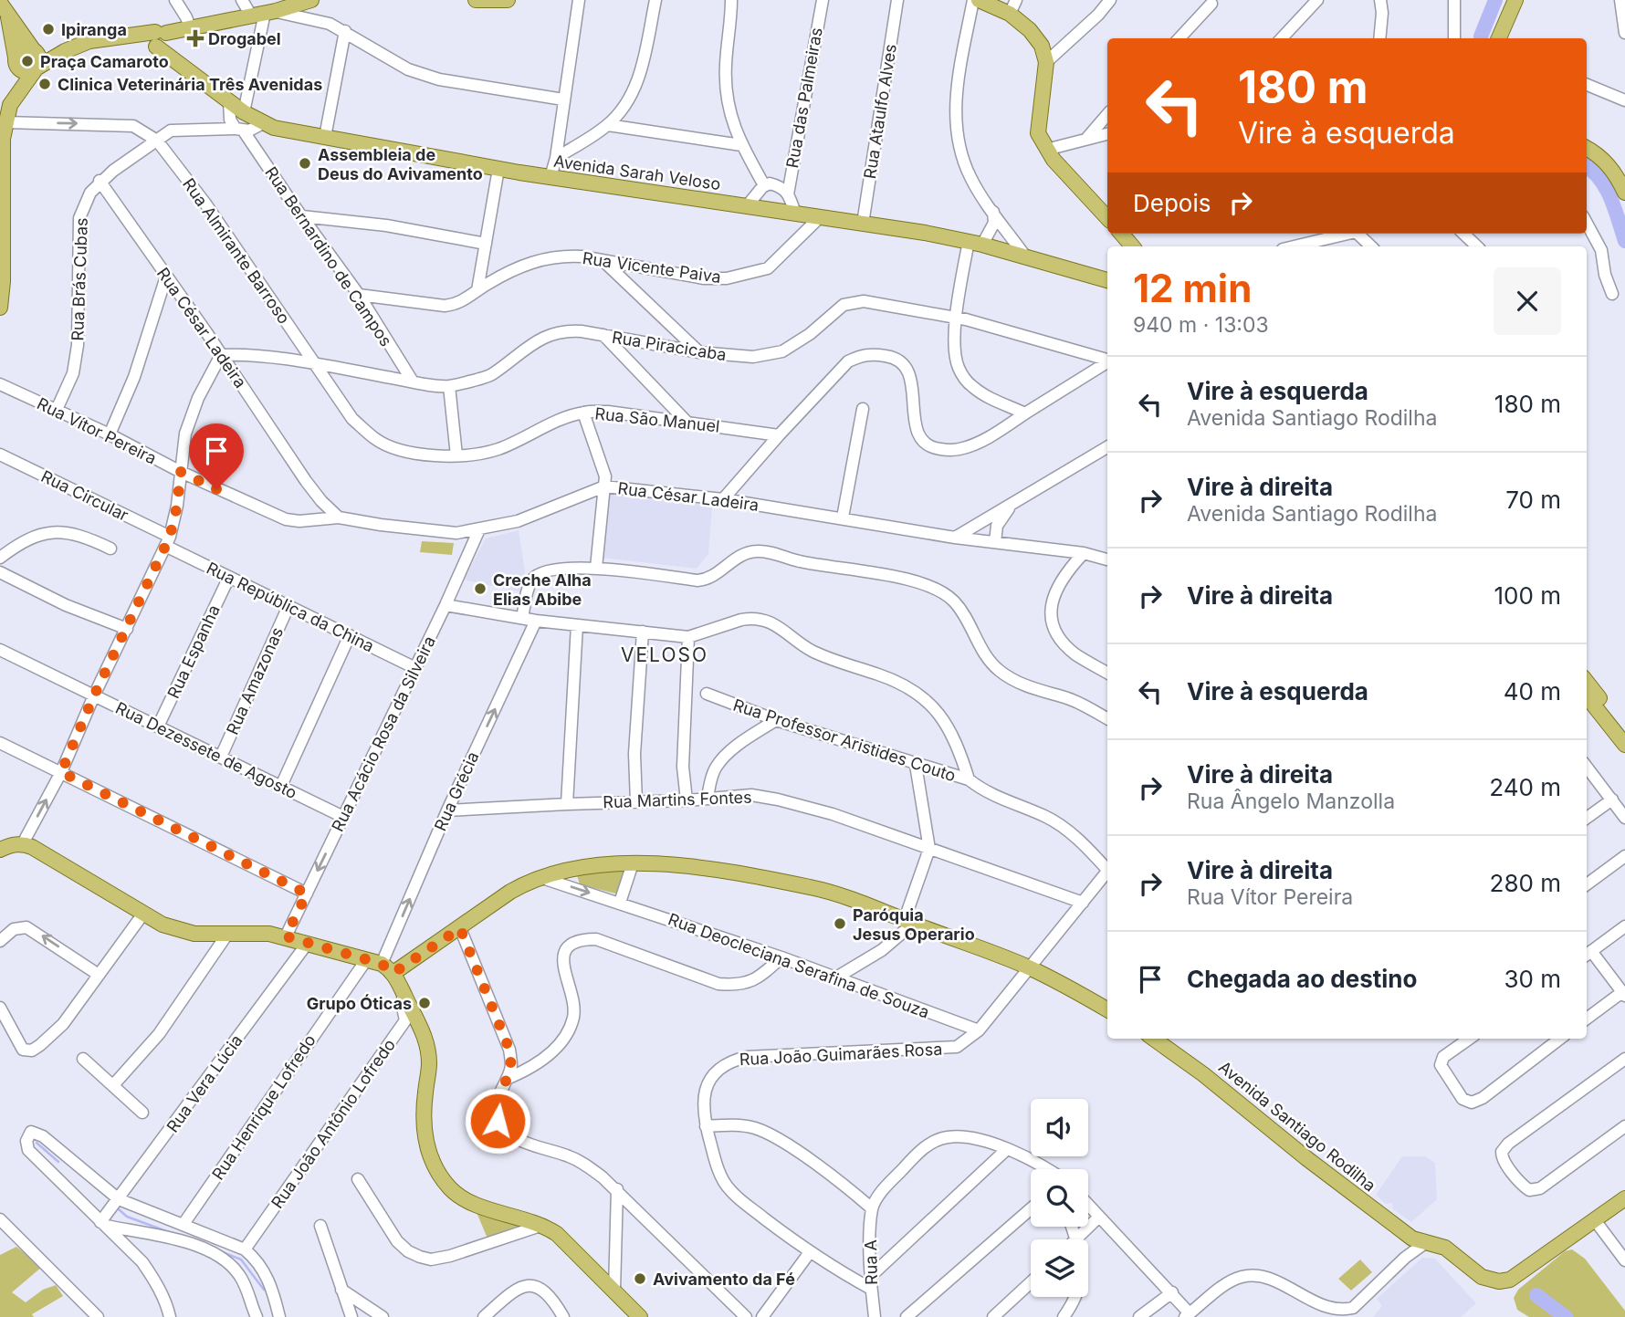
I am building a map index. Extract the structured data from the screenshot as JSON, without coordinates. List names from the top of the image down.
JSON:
{
  "streets": {
    "main road": ["Avenida Sarah Veloso", "Avenida Santiago Rodilha"],
    "street": [
      "Rua das Palmeiras",
      "Rua Ataulfo Alves",
      "Rua Almirante Barroso",
      "Rua Bernardino de Campos",
      "Rua Vicente Paiva",
      "Rua Brás Cubas",
      "Rua César Ladeira",
      "Rua Piracicaba",
      "Rua São Manuel",
      "Rua Vítor Pereira",
      "Rua Circular",
      "Rua República da China",
      "Rua Espanha",
      "Rua Amazonas",
      "Rua Acácio Rosa da Silveira",
      "Rua Professor Aristides Couto",
      "Rua Dezessete de Agosto",
      "Rua Grécia",
      "Rua Martins Fontes",
      "Rua Deocleciana Serafina de Souza",
      "Rua João Guimarães Rosa",
      "Rua Vera Lúcia",
      "Rua Henrique Lofredo",
      "Rua João Antônio Lofredo",
      "Rua A"
    ]
  },
  "crossings": [
    ["Rua Ataulfo Alves", "Avenida Sarah Veloso"],
    ["Avenida Sarah Veloso", "Rua Vicente Paiva"],
    ["Rua Almirante Barroso", "Rua Brás Cubas"],
    ["Rua Almirante Barroso", "Rua Piracicaba"],
    ["Rua Almirante Barroso", "Rua São Manuel"],
    ["Rua Bernardino de Campos", "Rua Vicente Paiva"],
    ["Rua Bernardino de Campos", "Rua Brás Cubas"],
    ["Rua Bernardino de Campos", "Rua Piracicaba"],
    ["Rua Brás Cubas", "Rua César Ladeira"],
    ["Rua Brás Cubas", "Rua Vítor Pereira"],
    ["Rua César Ladeira", "Rua Piracicaba"],
    ["Rua César Ladeira", "Rua Vítor Pereira"],
    ["Rua César Ladeira", "Rua Acácio Rosa da Silveira"],
    ["Rua Piracicaba", "Rua São Manuel"],
    ["Rua Circular", "Rua República da China"],
    ["Rua República da China", "Rua Espanha"],
    ["Rua República da China", "Rua Amazonas"],
    ["Rua República da China", "Rua Acácio Rosa da Silveira"],
    ["Rua Espanha", "Rua Dezessete de Agosto"],
    ["Rua Amazonas", "Rua Dezessete de Agosto"],
    ["Rua Acácio Rosa da Silveira", "Rua Dezessete de Agosto"],
    ["Rua Grécia", "Rua Martins Fontes"],
    ["Rua Martins Fontes", "Rua João Guimarães Rosa"],
    ["Rua Deocleciana Serafina de Souza", "Rua João Guimarães Rosa"],
    ["Rua João Guimarães Rosa", "Rua A"]
  ],
  "districts": ["VELOSO"],
  "places": {
    "other": [
      "Ipiranga",
      "Praça Camaroto",
      "Clinica Veterinária Três Avenidas",
      "Assembleia de Deus do Avivamento",
      "Creche Alha Elias Abibe",
      "Paróquia Jesus Operario",
      "Grupo Óticas",
      "Avivamento da Fé"
    ],
    "health": ["Drogabel"]
  },
  "page": {
    "turn": ["180 m", "Vire à esquerda"],
    "then": "Depois",
    "heading": ["12 min", "940 m · 13:03"],
    "list": [
      {
        "name": "Vire à esquerda",
        "note": "Avenida Santiago Rodilha",
        "value": "180 m"
      },
      {
        "name": "Vire à direita",
        "note": "Avenida Santiago Rodilha",
        "value": "70 m"
      },
      {
        "name": "Vire à direita",
        "value": "100 m"
      },
      {
        "name": "Vire à esquerda",
        "value": "40 m"
      },
      {
        "name": "Vire à direita",
        "note": "Rua Ângelo Manzolla",
        "value": "240 m"
      },
      {
        "name": "Vire à direita",
        "note": "Rua Vítor Pereira",
        "value": "280 m"
      },
      {
        "name": "Chegada ao destino",
        "value": "30 m"
      }
    ]
  }
}
